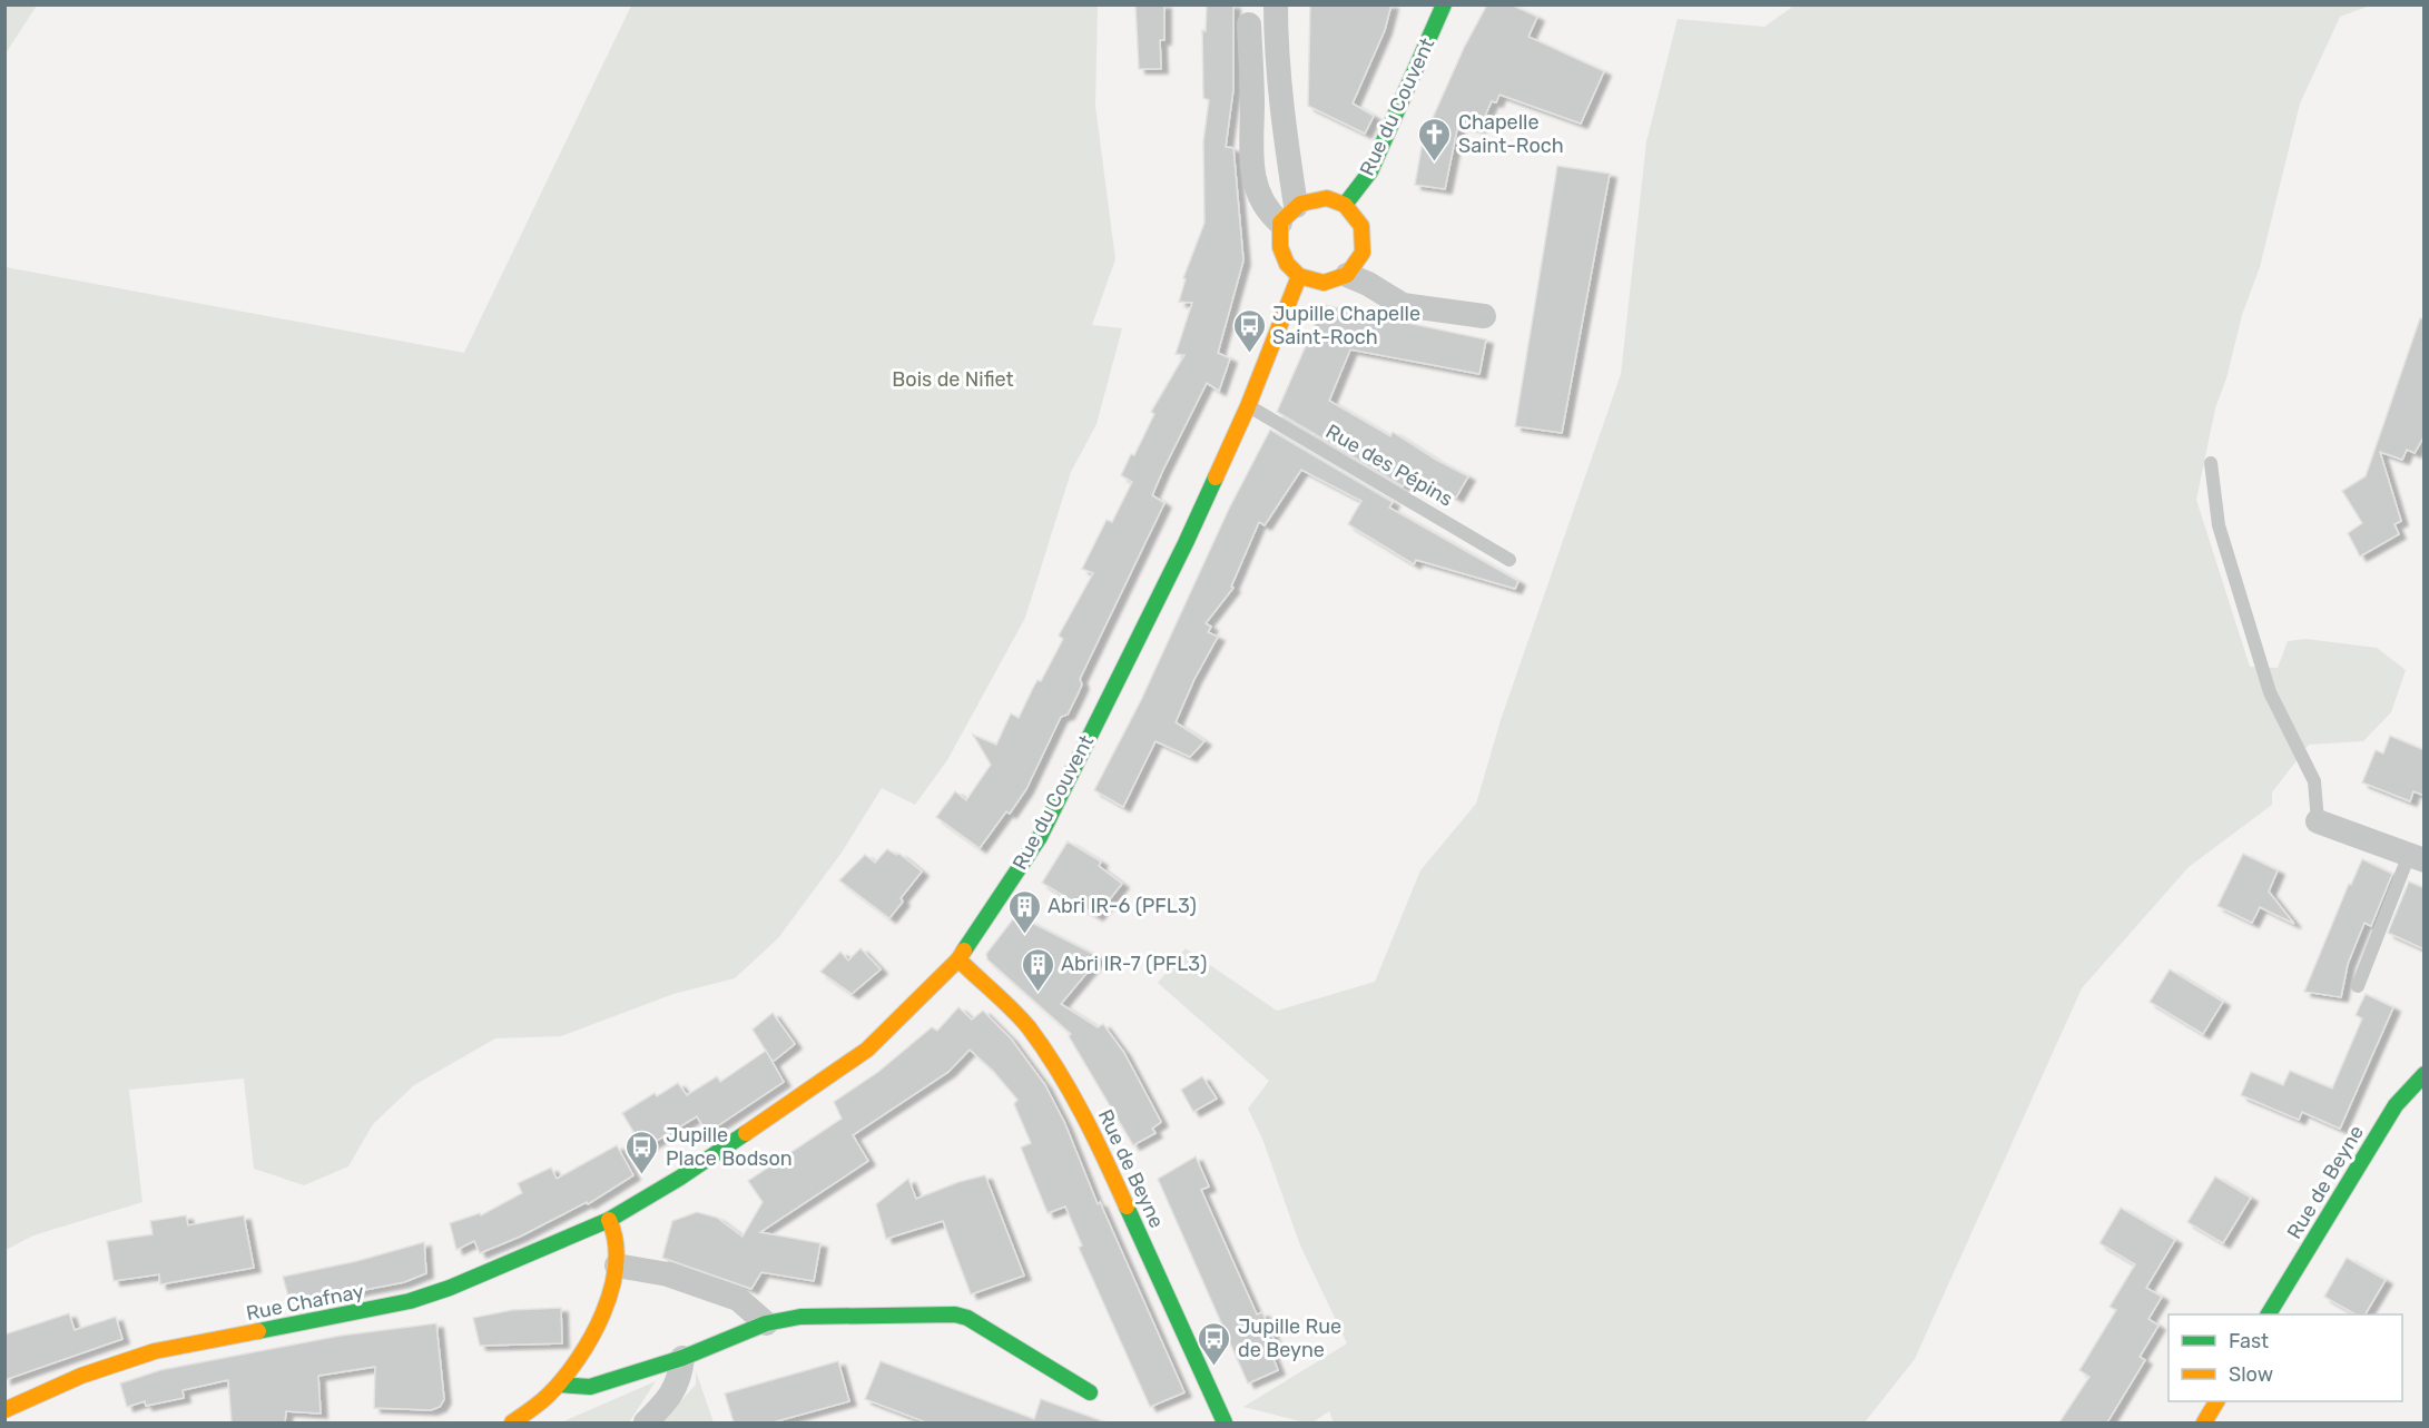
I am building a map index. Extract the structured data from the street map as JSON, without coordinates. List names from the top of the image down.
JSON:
{
  "streets": {
    "street": ["Rue du Couvent", "Rue de Beyne", "Rue Chafnay"],
    "lane": ["Rue des Pépins"]
  },
  "crossings": [
    ["Rue du Couvent", "Rue des Pépins"],
    ["Rue du Couvent", "Rue de Beyne"],
    ["Rue du Couvent", "Rue Chafnay"]
  ],
  "parks": ["Bois de Nifiet"],
  "places": {
    "church": ["Chapelle Saint-Roch"],
    "bus stop": ["Jupille Chapelle Saint-Roch", "Jupille Place Bodson", "Jupille Rue de Beyne"],
    "building": ["Abri IR-6 (PFL3)", "Abri IR-7 (PFL3)"]
  },
  "legend": ["Fast", "Slow"]
}
